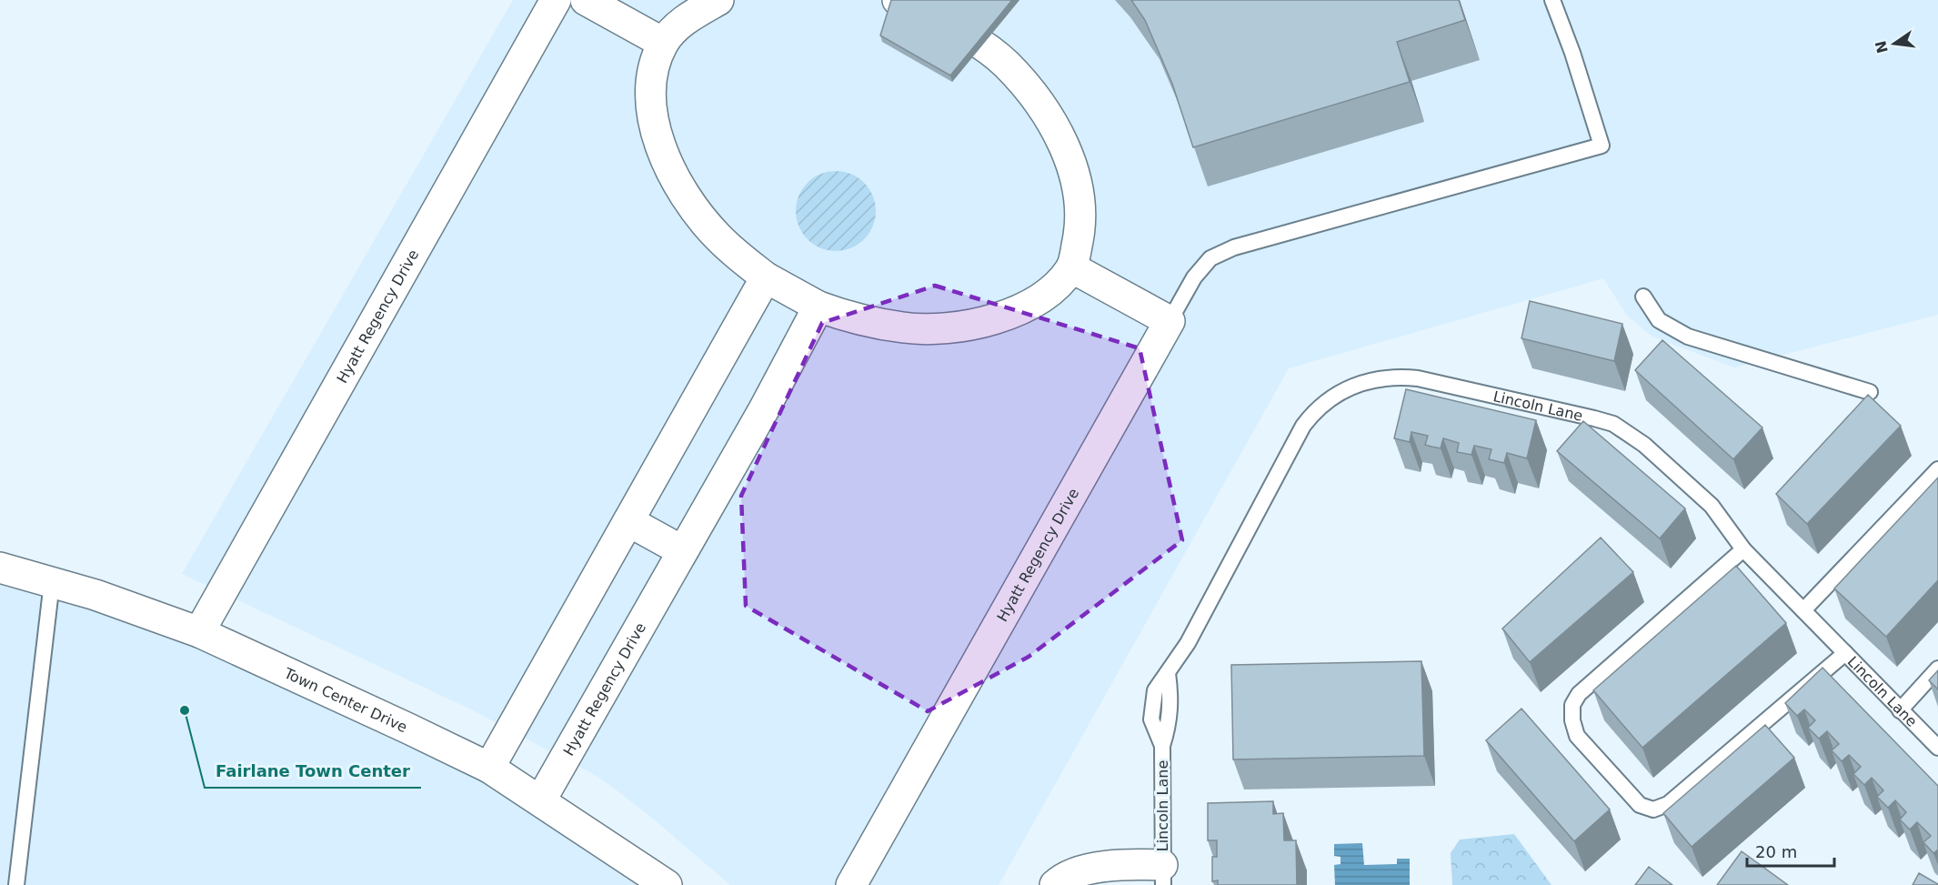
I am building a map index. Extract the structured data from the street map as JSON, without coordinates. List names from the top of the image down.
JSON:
{
  "streets": {
    "street": ["Hyatt Regency Drive", "Lincoln Lane", "Town Center Drive"]
  },
  "crossings": [
    ["Hyatt Regency Drive", "Town Center Drive"]
  ],
  "places": ["Fairlane Town Center"],
  "scale_bar": "20 m",
  "north": "left"
}
